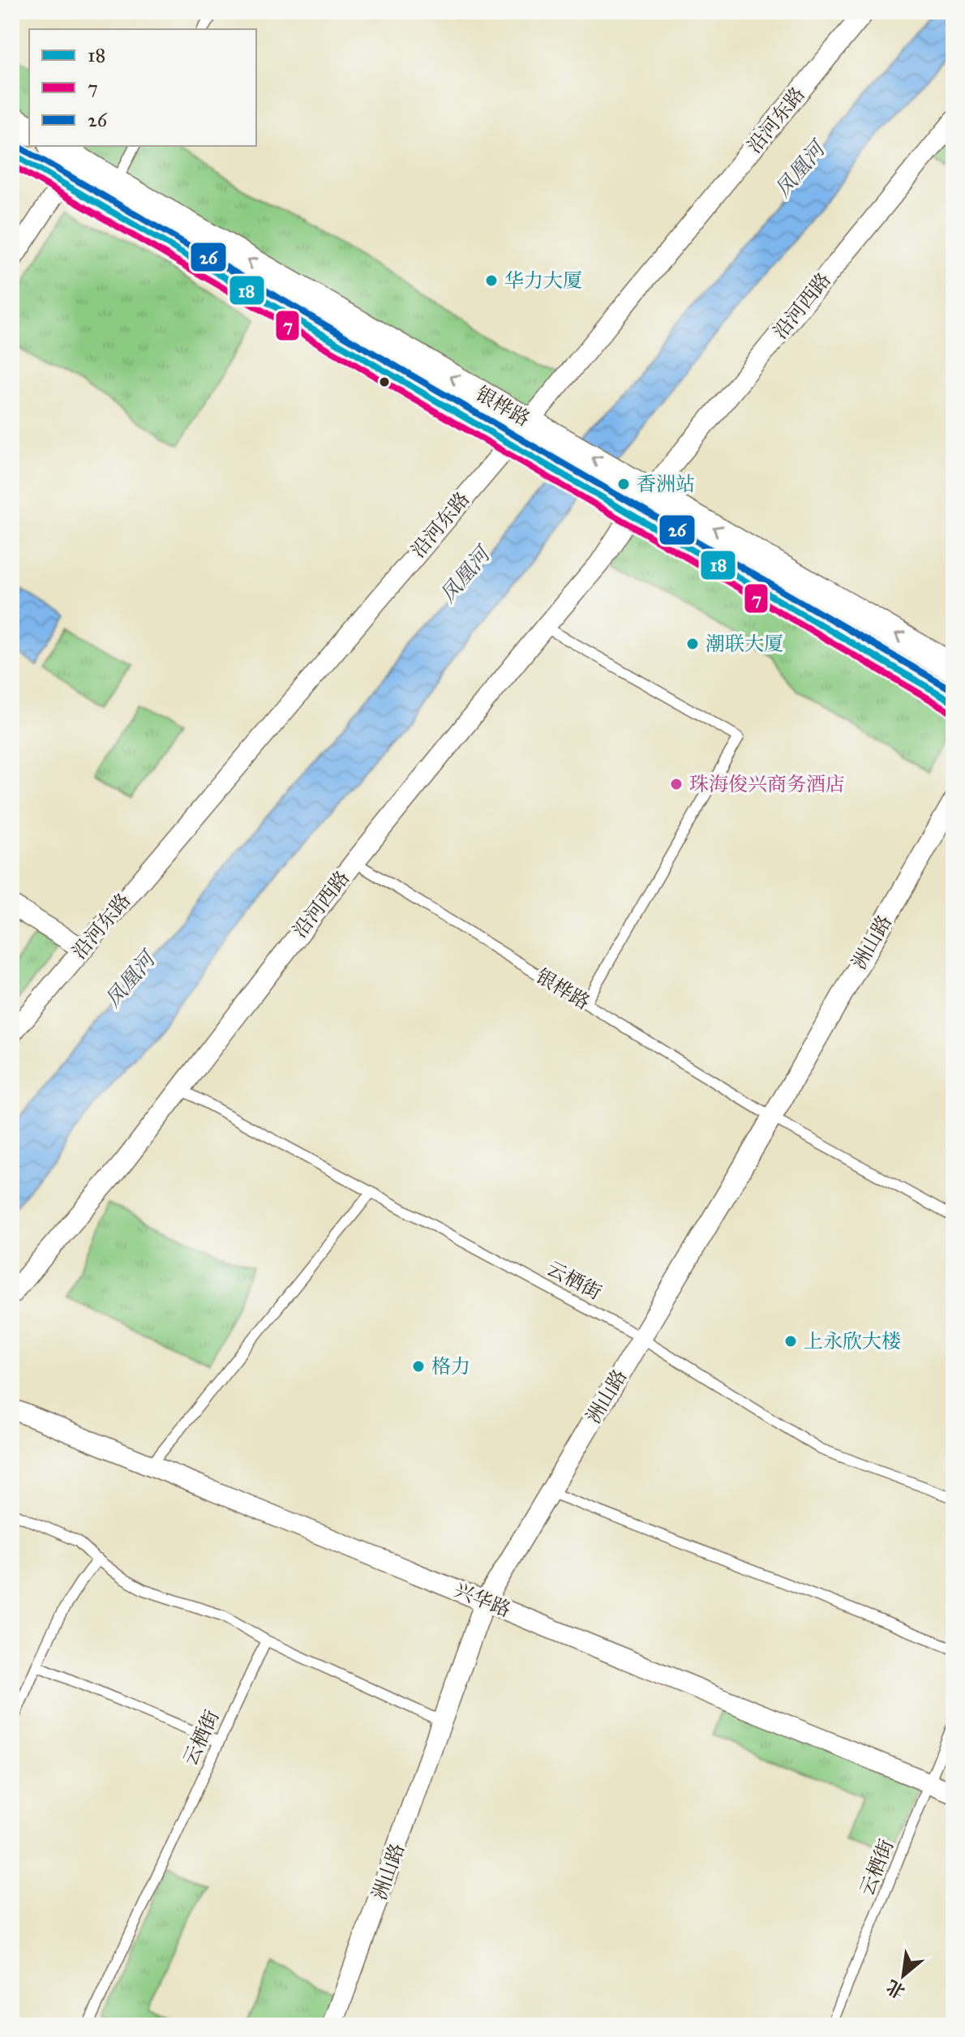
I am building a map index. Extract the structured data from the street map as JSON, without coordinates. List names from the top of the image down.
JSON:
{
  "streets": {
    "main road": ["银桦路"],
    "street": [
      "沿河东路",
      "沿河西路",
      "洲山路",
      "兴华路"
    ],
    "lane": ["云栖街"]
  },
  "crossings": [
    ["沿河东路", "银桦路"],
    ["沿河西路", "银桦路"],
    ["沿河西路", "云栖街"],
    ["银桦路", "洲山路"],
    ["洲山路", "云栖街"],
    ["洲山路", "兴华路"],
    ["云栖街", "兴华路"]
  ],
  "water": ["凤凰河"],
  "places": [
    "华力大厦",
    "香洲站",
    "潮联大厦",
    "珠海俊兴商务酒店",
    "上永欣大楼",
    "格力"
  ],
  "lines": ["transit line 26", "transit line 18", "transit line 7"],
  "legend": ["18", "7", "26"],
  "north": "bottom left"
}
